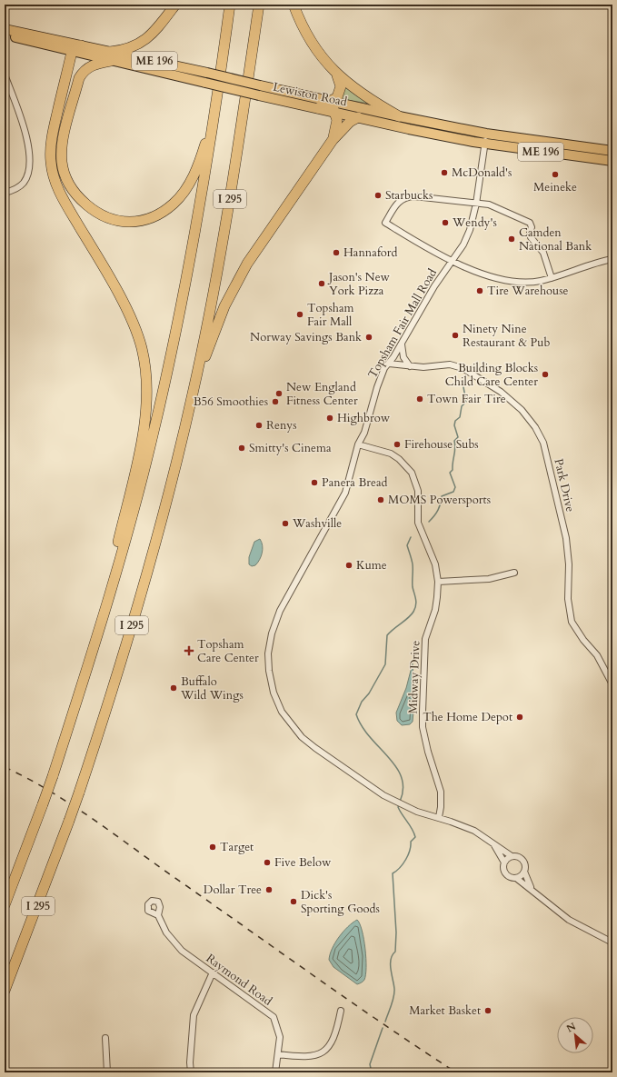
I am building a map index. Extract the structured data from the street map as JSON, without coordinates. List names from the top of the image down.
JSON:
{
  "streets": {
    "highway": ["ME 196", "Lewiston Road", "I 295"],
    "street": [
      "Topsham Fair Mall Road",
      "Park Drive",
      "Midway Drive",
      "Raymond Road"
    ]
  },
  "crossings": [
    ["Lewiston Road", "Topsham Fair Mall Road"],
    ["Topsham Fair Mall Road", "Park Drive"],
    ["Topsham Fair Mall Road", "Midway Drive"]
  ],
  "places": {
    "other": [
      "McDonald's",
      "Meineke",
      "Starbucks",
      "Wendy's",
      "Camden National Bank",
      "Hannaford",
      "Jason's New York Pizza",
      "Tire Warehouse",
      "Topsham Fair Mall",
      "Ninety Nine Restaurant & Pub",
      "Norway Savings Bank",
      "Building Blocks Child Care Center",
      "New England Fitness Center",
      "Town Fair Tire",
      "B56 Smoothies",
      "Highbrow",
      "Renys",
      "Firehouse Subs",
      "Smitty's Cinema",
      "Panera Bread",
      "MOMS Powersports",
      "Washville",
      "Kume",
      "Buffalo Wild Wings",
      "The Home Depot",
      "Target",
      "Five Below",
      "Dollar Tree",
      "Dick's Sporting Goods",
      "Market Basket"
    ],
    "health": ["Topsham Care Center"]
  },
  "north": "top left"
}
